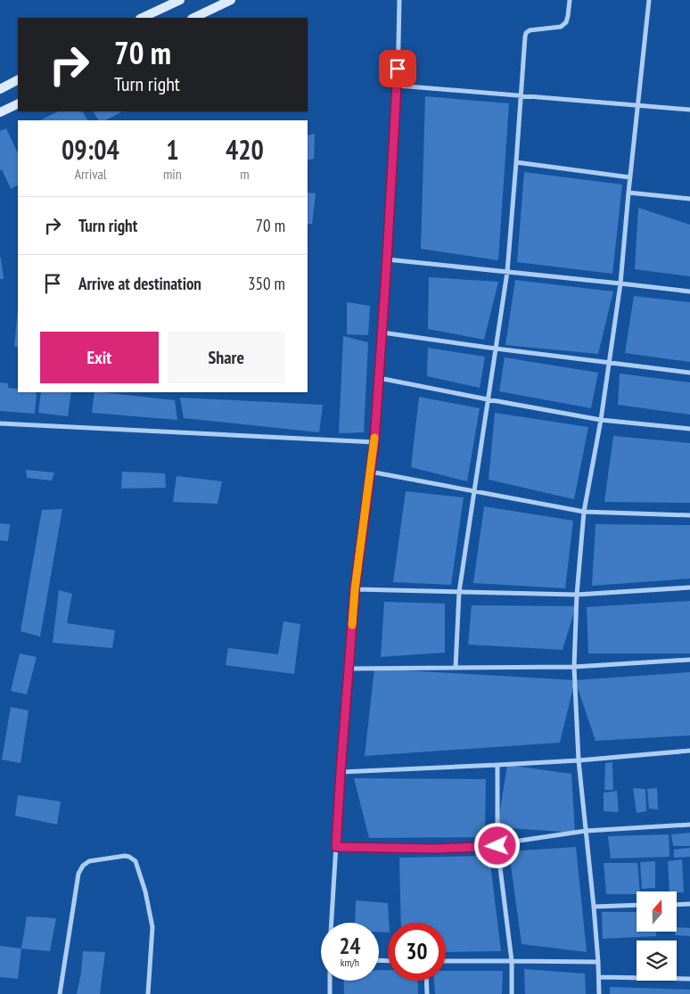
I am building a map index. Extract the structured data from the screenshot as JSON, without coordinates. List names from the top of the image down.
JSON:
{
  "north": "top",
  "page": {
    "turn": ["70 m", "Turn right"],
    "eta": [
      "09:04",
      "Arrival",
      "1",
      "min",
      "420",
      "m"
    ],
    "list": [
      {
        "name": "Turn right",
        "value": "70 m"
      },
      {
        "name": "Arrive at destination",
        "value": "350 m"
      }
    ],
    "buttons": ["Exit", "Share"],
    "speed": "24 km/h",
    "limit": "30"
  }
}
